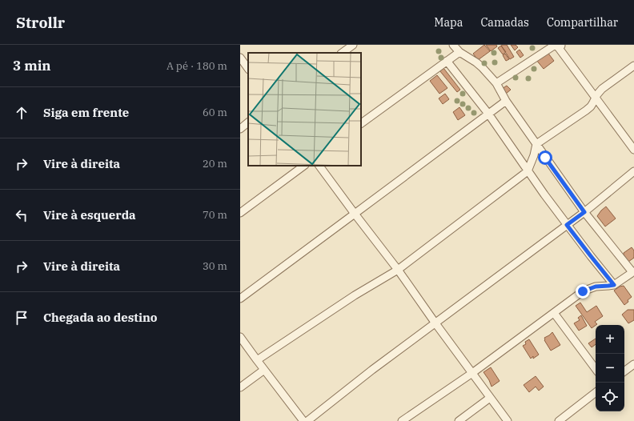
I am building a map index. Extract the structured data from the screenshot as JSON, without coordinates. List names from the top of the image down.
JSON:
{
  "page": {
    "header": "Strollr",
    "nav": ["Mapa", "Camadas", "Compartilhar"],
    "heading": ["3 min", "A pé · 180 m"],
    "list": [
      ["Siga em frente", "60 m"],
      ["Vire à direita", "20 m"],
      ["Vire à esquerda", "70 m"],
      ["Vire à direita", "30 m"],
      "Chegada ao destino"
    ],
    "map_buttons": ["+", "−"]
  }
}
